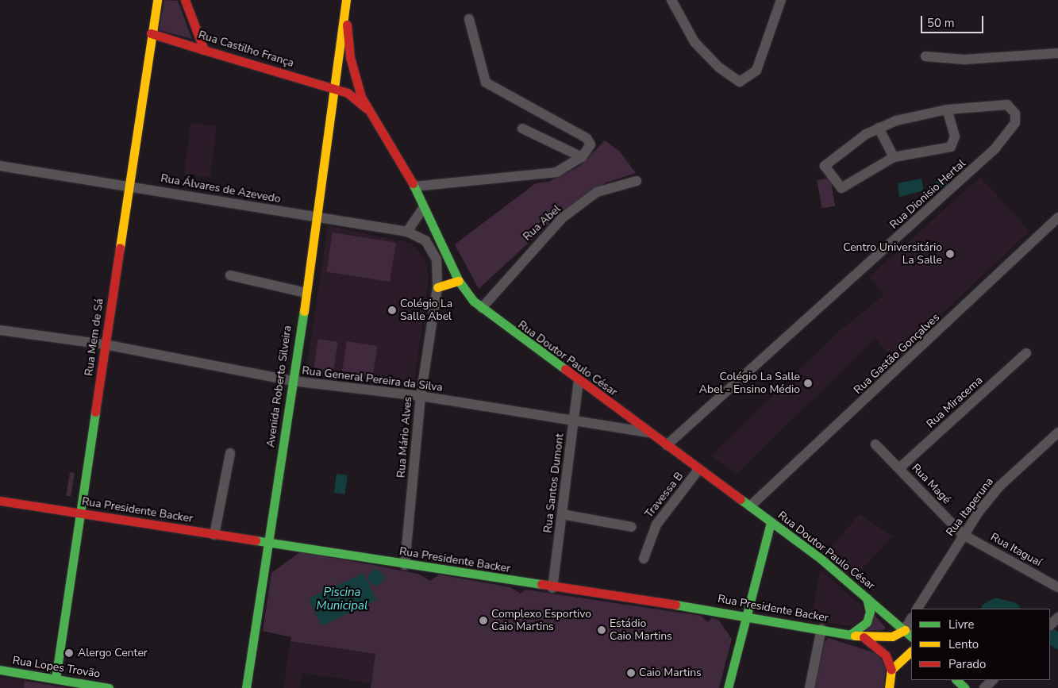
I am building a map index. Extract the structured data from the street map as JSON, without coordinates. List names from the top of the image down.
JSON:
{
  "streets": {
    "main road": [
      "Rua Castilho França",
      "Rua Mem de Sá",
      "Rua Doutor Paulo César",
      "Avenida Roberto Silveira",
      "Rua Presidente Backer",
      "Rua Lopes Trovão"
    ],
    "street": [
      "Rua Álvares de Azevedo",
      "Rua Dionisio Hertal",
      "Rua Abel",
      "Rua Gastão Gonçalves",
      "Rua General Pereira da Silva",
      "Rua Miracema",
      "Rua Mário Alves",
      "Rua Santos Dumont",
      "Rua Magé",
      "Travessa B",
      "Rua Itaperuna",
      "Rua Itaguaí"
    ]
  },
  "crossings": [
    ["Rua Castilho França", "Rua Mem de Sá"],
    ["Rua Castilho França", "Rua Doutor Paulo César"],
    ["Rua Castilho França", "Avenida Roberto Silveira"],
    ["Rua Álvares de Azevedo", "Rua Mem de Sá"],
    ["Rua Álvares de Azevedo", "Avenida Roberto Silveira"],
    ["Rua Álvares de Azevedo", "Rua Mário Alves"],
    ["Rua Dionisio Hertal", "Rua Doutor Paulo César"],
    ["Rua Abel", "Rua Doutor Paulo César"],
    ["Rua Mem de Sá", "Rua General Pereira da Silva"],
    ["Rua Mem de Sá", "Rua Presidente Backer"],
    ["Rua Mem de Sá", "Rua Lopes Trovão"],
    ["Rua Gastão Gonçalves", "Rua Doutor Paulo César"],
    ["Rua Doutor Paulo César", "Rua General Pereira da Silva"],
    ["Rua Doutor Paulo César", "Avenida Roberto Silveira"],
    ["Rua Doutor Paulo César", "Rua Santos Dumont"],
    ["Rua Doutor Paulo César", "Travessa B"],
    ["Rua Doutor Paulo César", "Rua Presidente Backer"],
    ["Rua General Pereira da Silva", "Avenida Roberto Silveira"],
    ["Rua General Pereira da Silva", "Rua Mário Alves"],
    ["Rua General Pereira da Silva", "Rua Santos Dumont"],
    ["Avenida Roberto Silveira", "Rua Presidente Backer"],
    ["Rua Miracema", "Rua Magé"],
    ["Rua Mário Alves", "Rua Presidente Backer"],
    ["Rua Santos Dumont", "Rua Presidente Backer"],
    ["Rua Magé", "Rua Itaperuna"],
    ["Rua Magé", "Rua Itaguaí"],
    ["Rua Itaperuna", "Rua Itaguaí"]
  ],
  "water": ["Piscina Municipal"],
  "places": [
    "Centro Universitário La Salle",
    "Colégio La Salle Abel",
    "Colégio La Salle Abel - Ensino Médio",
    "Complexo Esportivo Caio Martins",
    "Estádio Caio Martins",
    "Alergo Center",
    "Caio Martins"
  ],
  "legend": ["Livre", "Lento", "Parado"],
  "scale_bar": "50 m"
}
